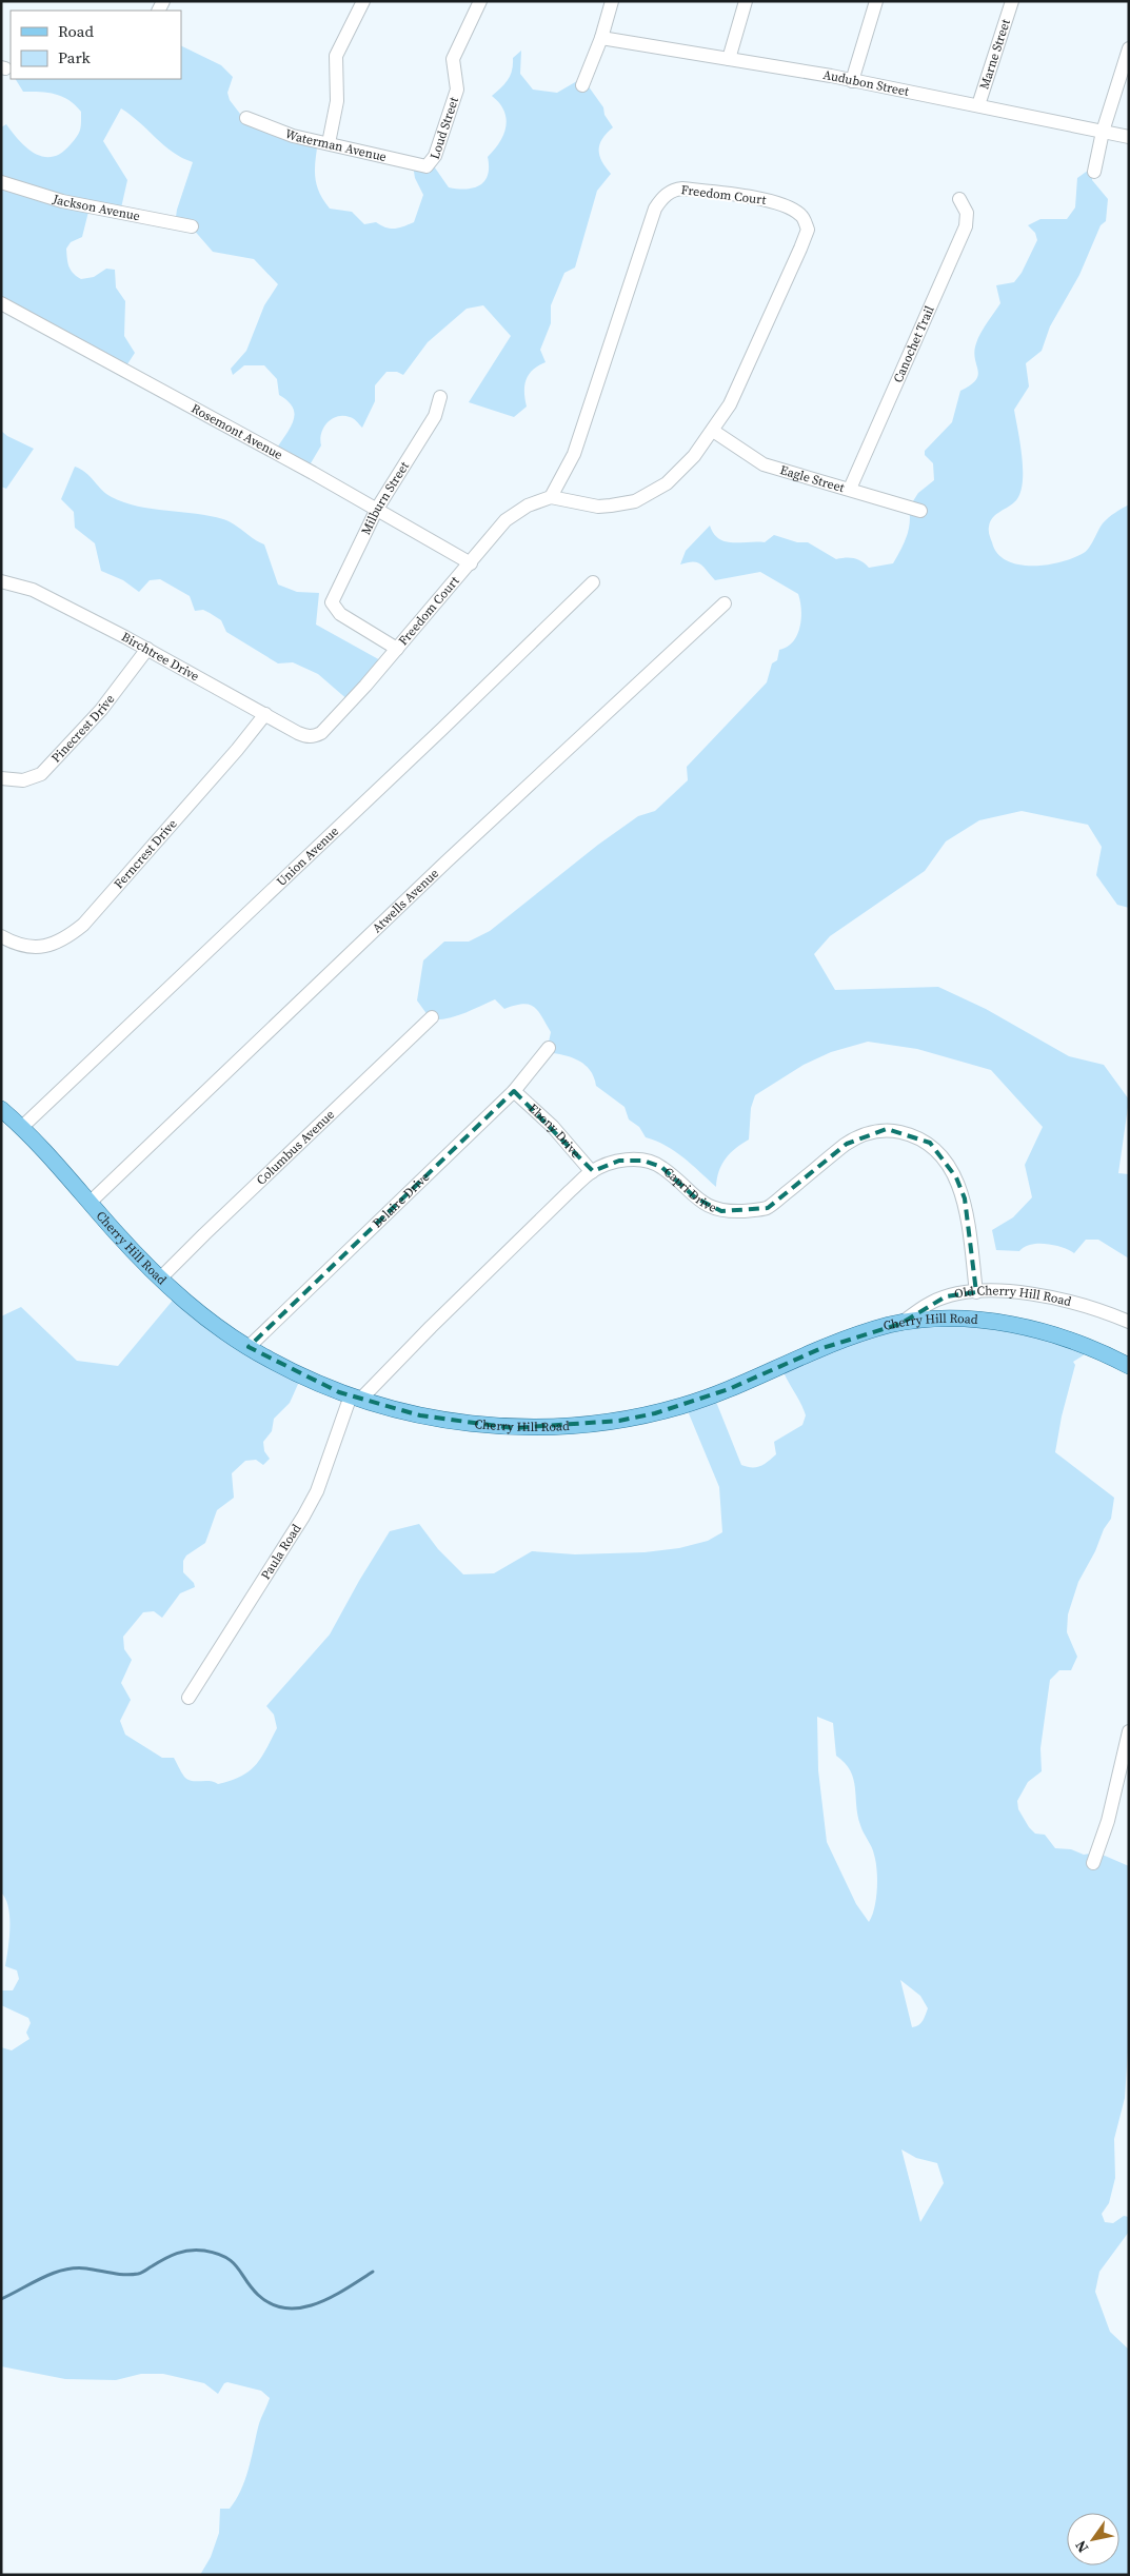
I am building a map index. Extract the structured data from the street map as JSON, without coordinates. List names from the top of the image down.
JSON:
{
  "streets": {
    "main road": ["Cherry Hill Road"],
    "street": [
      "Marne Street",
      "Audubon Street",
      "Loud Street",
      "Waterman Avenue",
      "Freedom Court",
      "Jackson Avenue",
      "Canochet Trail",
      "Rosemont Avenue",
      "Eagle Street",
      "Milburn Street",
      "Birchtree Drive",
      "Pinecrest Drive",
      "Ferncrest Drive",
      "Union Avenue",
      "Atwells Avenue",
      "Ebony Drive",
      "Columbus Avenue",
      "Capri Drive",
      "Belaire Drive",
      "Old Cherry Hill Road",
      "Paula Road"
    ]
  },
  "crossings": [
    ["Marne Street", "Audubon Street"],
    ["Loud Street", "Waterman Avenue"],
    ["Freedom Court", "Rosemont Avenue"],
    ["Freedom Court", "Eagle Street"],
    ["Freedom Court", "Milburn Street"],
    ["Freedom Court", "Birchtree Drive"],
    ["Canochet Trail", "Eagle Street"],
    ["Rosemont Avenue", "Milburn Street"],
    ["Birchtree Drive", "Pinecrest Drive"],
    ["Birchtree Drive", "Ferncrest Drive"],
    ["Union Avenue", "Cherry Hill Road"],
    ["Atwells Avenue", "Cherry Hill Road"],
    ["Ebony Drive", "Capri Drive"],
    ["Ebony Drive", "Belaire Drive"],
    ["Columbus Avenue", "Cherry Hill Road"],
    ["Capri Drive", "Cherry Hill Road"],
    ["Capri Drive", "Old Cherry Hill Road"],
    ["Capri Drive", "Paula Road"],
    ["Belaire Drive", "Cherry Hill Road"],
    ["Cherry Hill Road", "Old Cherry Hill Road"],
    ["Cherry Hill Road", "Paula Road"]
  ],
  "legend": ["Road", "Park"],
  "north": "bottom left"
}
